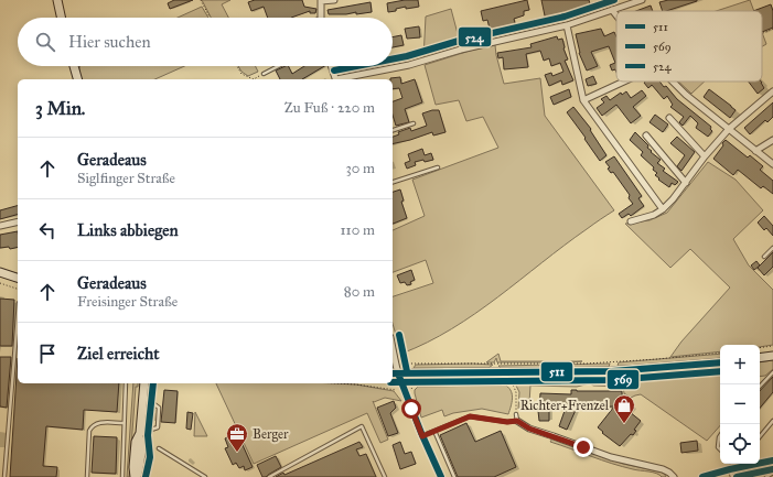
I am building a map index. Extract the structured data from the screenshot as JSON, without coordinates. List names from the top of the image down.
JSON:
{
  "places": {
    "shop": ["Richter+Frenzel"],
    "office": ["Berger"]
  },
  "lines": ["transit line 524", "transit line 511", "transit line 569"],
  "legend": ["511", "569", "524"],
  "page": {
    "search": "Hier suchen",
    "heading": ["3 Min.", "Zu Fuß · 220 m"],
    "list": [
      ["Geradeaus", "Siglfinger Straße", "30 m"],
      ["Links abbiegen", "110 m"],
      ["Geradeaus", "Freisinger Straße", "80 m"],
      "Ziel erreicht"
    ],
    "map_buttons": ["+", "−"]
  }
}
